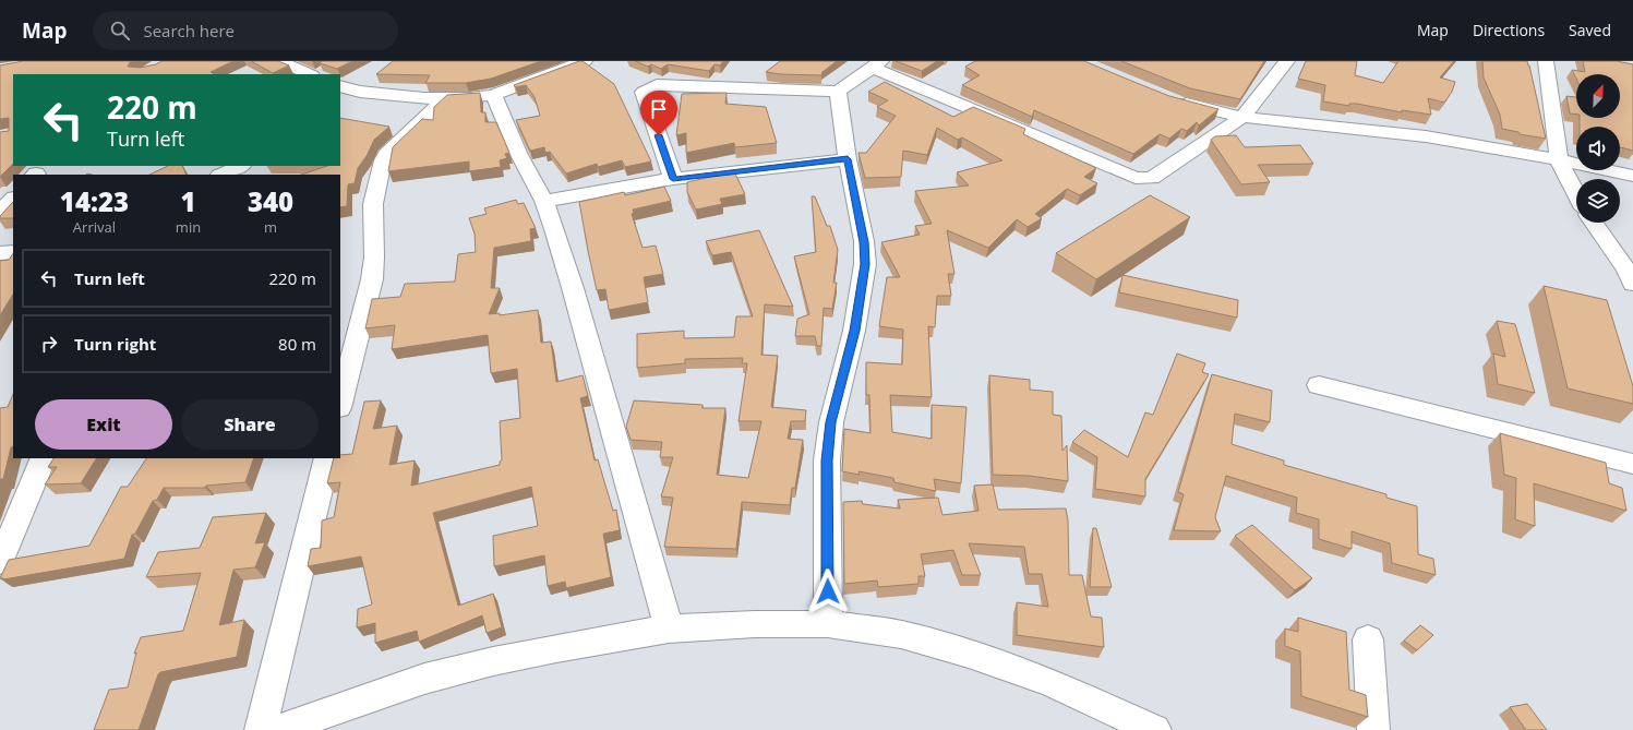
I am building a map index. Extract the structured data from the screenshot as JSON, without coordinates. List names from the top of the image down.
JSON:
{
  "north": "top right",
  "page": {
    "header": "Map",
    "search": "Search here",
    "nav": ["Map", "Directions", "Saved"],
    "turn": ["220 m", "Turn left"],
    "eta": [
      "14:23",
      "Arrival",
      "1",
      "min",
      "340",
      "m"
    ],
    "list": [
      {
        "name": "Turn left",
        "value": "220 m"
      },
      {
        "name": "Turn right",
        "value": "80 m"
      }
    ],
    "buttons": ["Exit", "Share"]
  }
}
